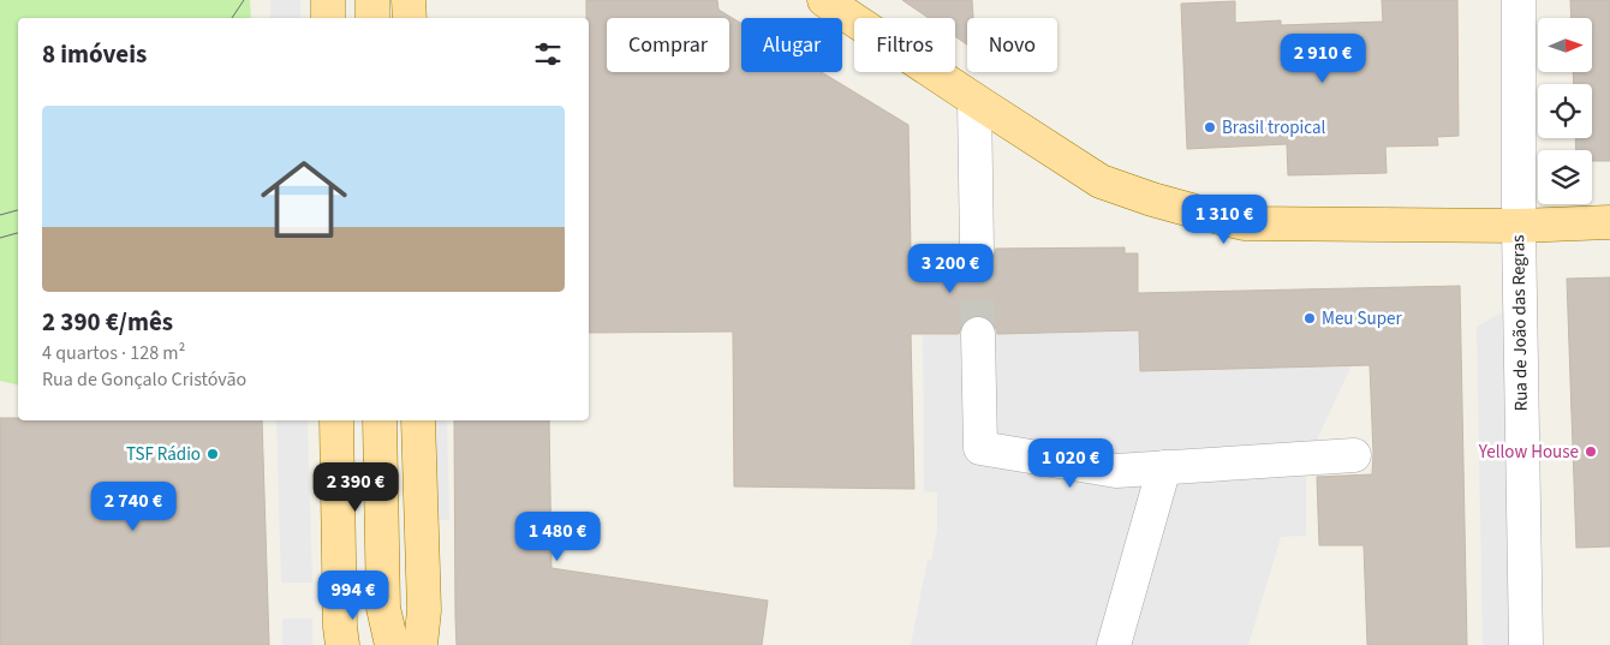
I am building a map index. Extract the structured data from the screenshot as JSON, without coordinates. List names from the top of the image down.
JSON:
{
  "streets": {
    "street": ["Rua de João das Regras"]
  },
  "places": [
    "Brasil tropical",
    "Meu Super",
    "Yellow House",
    "TSF Rádio"
  ],
  "north": "right",
  "page": {
    "chip": [
      "Comprar",
      "Alugar",
      "Filtros",
      "Novo"
    ],
    "heading": "8 imóveis",
    "price": [
      "2 910 €",
      "1 310 €",
      "3 200 €",
      "1 020 €",
      "2 390 €",
      "2 740 €",
      "1 480 €",
      "994 €"
    ],
    "list": [
      {
        "name": "2 390 €/mês",
        "note": "4 quartos · 128 m² · Rua de Gonçalo Cristóvão"
      }
    ]
  }
}
